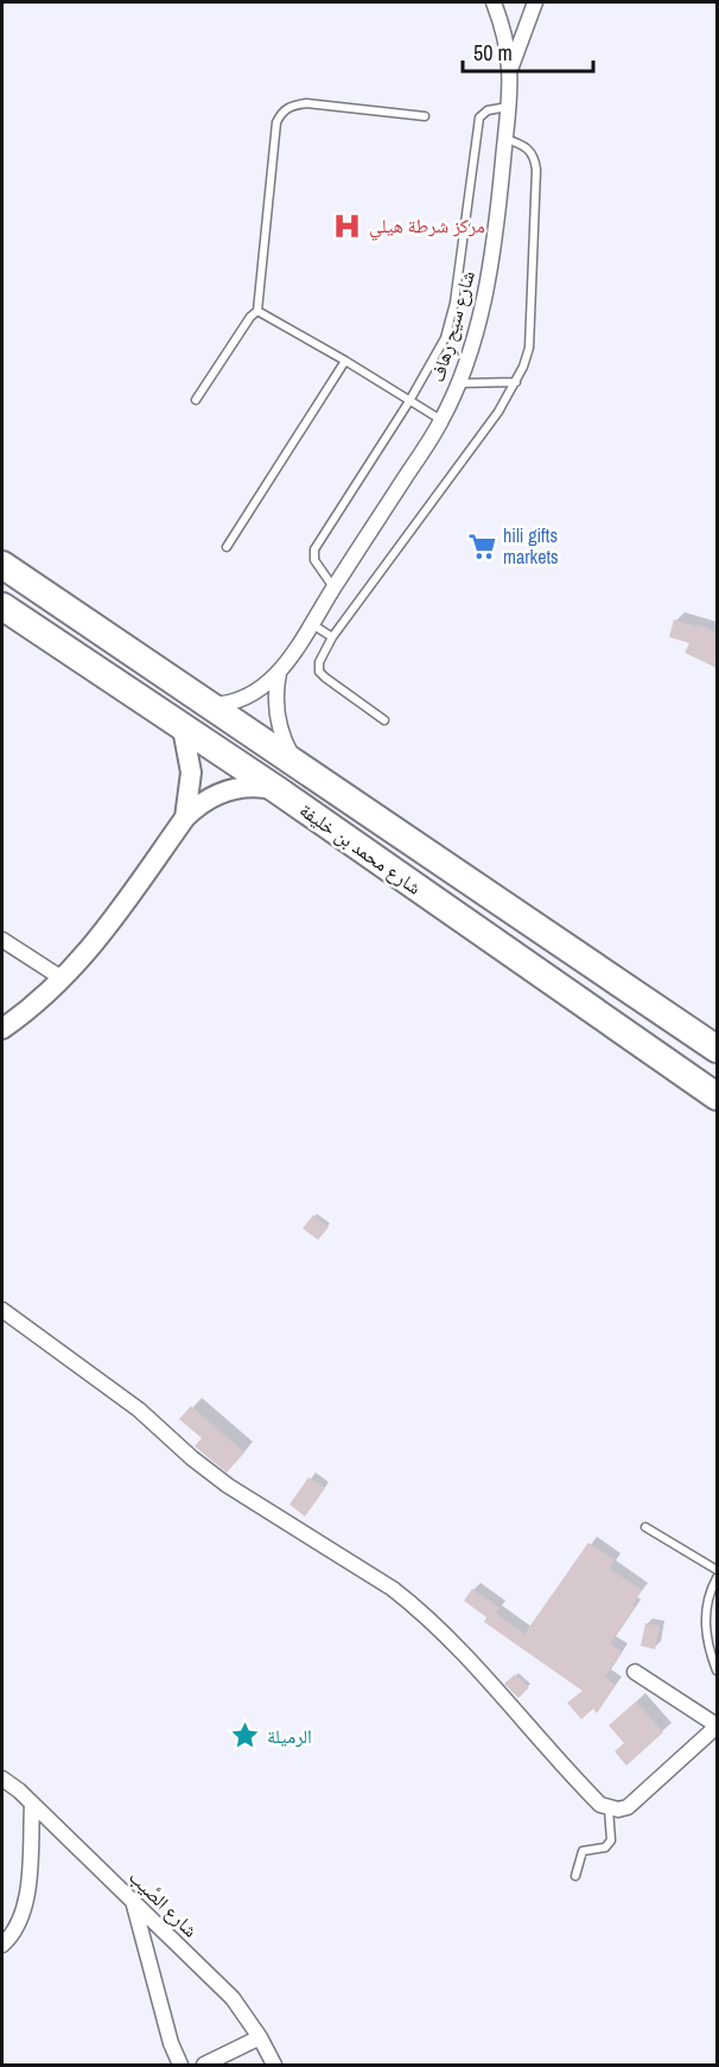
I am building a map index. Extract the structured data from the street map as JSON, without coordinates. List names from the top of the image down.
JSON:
{
  "streets": {
    "highway": ["شارع محمد بن خليفة"],
    "street": ["شارع سيح رِهاف", "شارع الصَّيب"]
  },
  "crossings": [
    ["شارع سيح رِهاف", "شارع محمد بن خليفة"]
  ],
  "places": {
    "hospital": ["مركز شرطة هيلي"],
    "supermarket": ["hili gifts markets"],
    "place": ["الرميلة"]
  },
  "scale_bar": "50 m"
}
